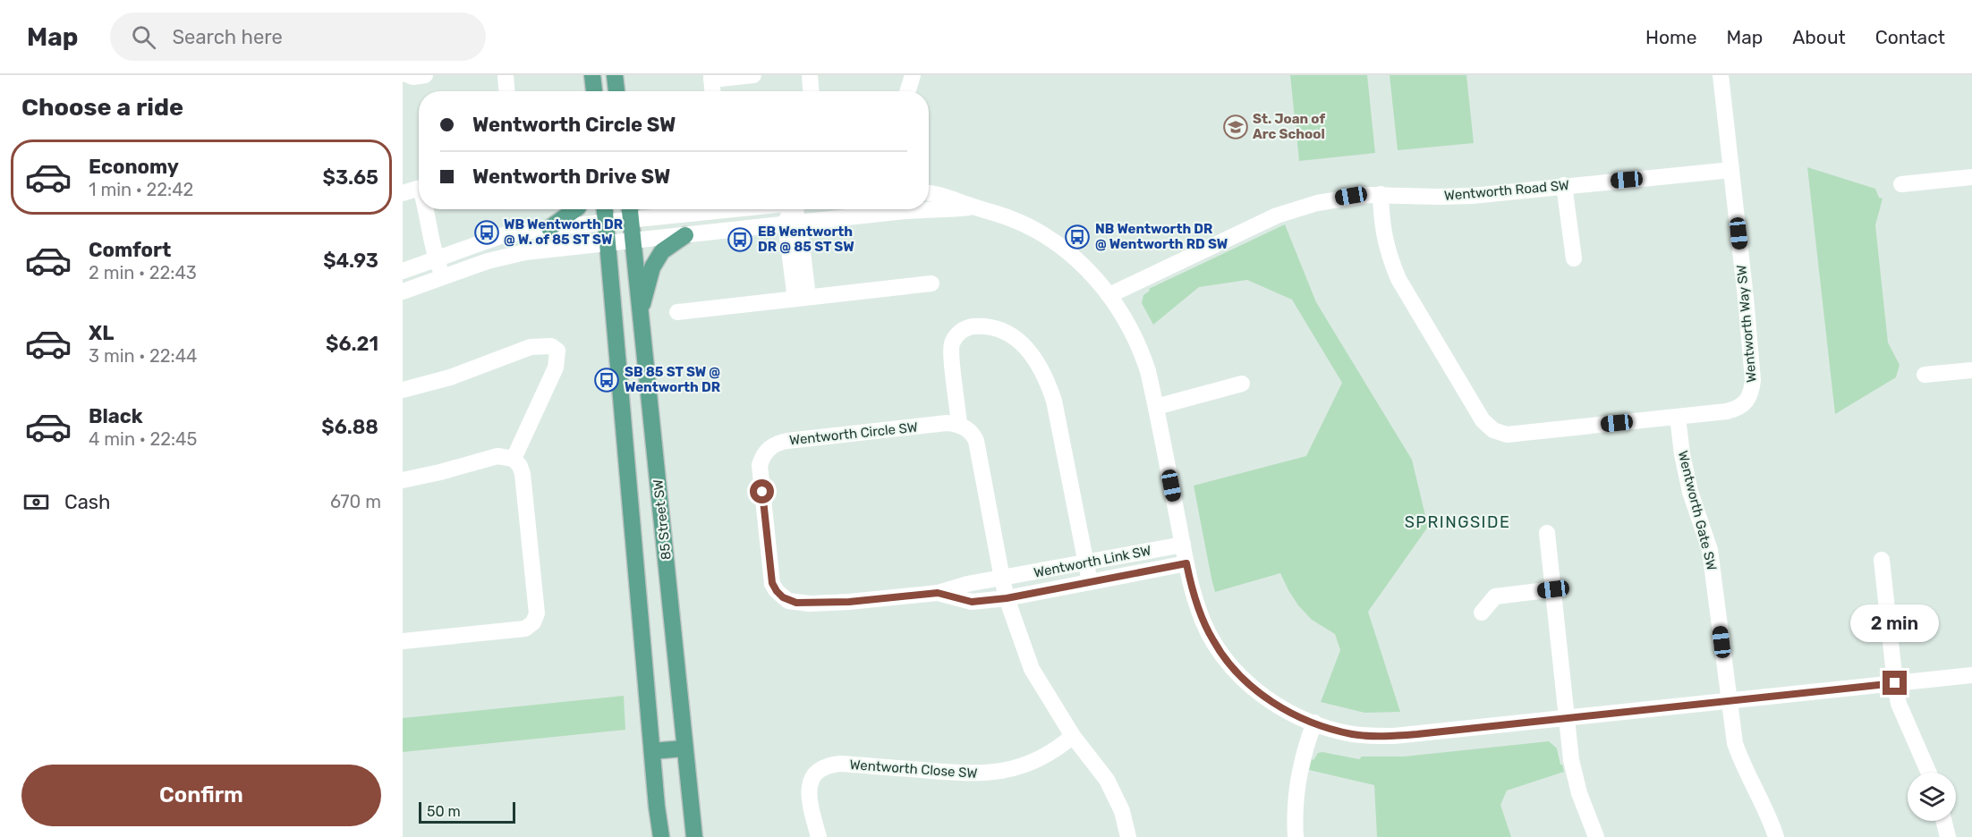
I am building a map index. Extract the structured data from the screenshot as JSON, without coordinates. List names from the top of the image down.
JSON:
{
  "streets": {
    "main road": ["85 Street SW"],
    "street": [
      "Wentworth Road SW",
      "Wentworth Way SW",
      "Wentworth Circle SW",
      "Wentworth Gate SW",
      "Wentworth Link SW",
      "Wentworth Close SW"
    ]
  },
  "crossings": [
    ["Wentworth Road SW", "Wentworth Way SW"],
    ["Wentworth Way SW", "Wentworth Gate SW"],
    ["Wentworth Circle SW", "Wentworth Link SW"]
  ],
  "districts": ["SPRINGSIDE"],
  "places": {
    "school or university": ["St. Joan of Arc School"],
    "bus stop": [
      "WB Wentworth DR @ W. of 85 ST SW",
      "NB Wentworth DR @ Wentworth RD SW",
      "EB Wentworth DR @ 85 ST SW",
      "SB 85 ST SW @ Wentworth DR"
    ]
  },
  "scale_bar": "50 m",
  "page": {
    "header": "Map",
    "search": "Search here",
    "nav": [
      "Home",
      "Map",
      "About",
      "Contact"
    ],
    "heading": "Choose a ride",
    "banner": ["Wentworth Circle SW", "Wentworth Drive SW"],
    "list": [
      {
        "name": "Economy",
        "note": "1 min · 22:42",
        "value": "$3.65"
      },
      {
        "name": "Comfort",
        "note": "2 min · 22:43",
        "value": "$4.93"
      },
      {
        "name": "XL",
        "note": "3 min · 22:44",
        "value": "$6.21"
      },
      {
        "name": "Black",
        "note": "4 min · 22:45",
        "value": "$6.88"
      }
    ],
    "pay": ["Cash", "670 m"],
    "bubble": "2 min",
    "buttons": "Confirm",
    "scale": "50 m"
  }
}
